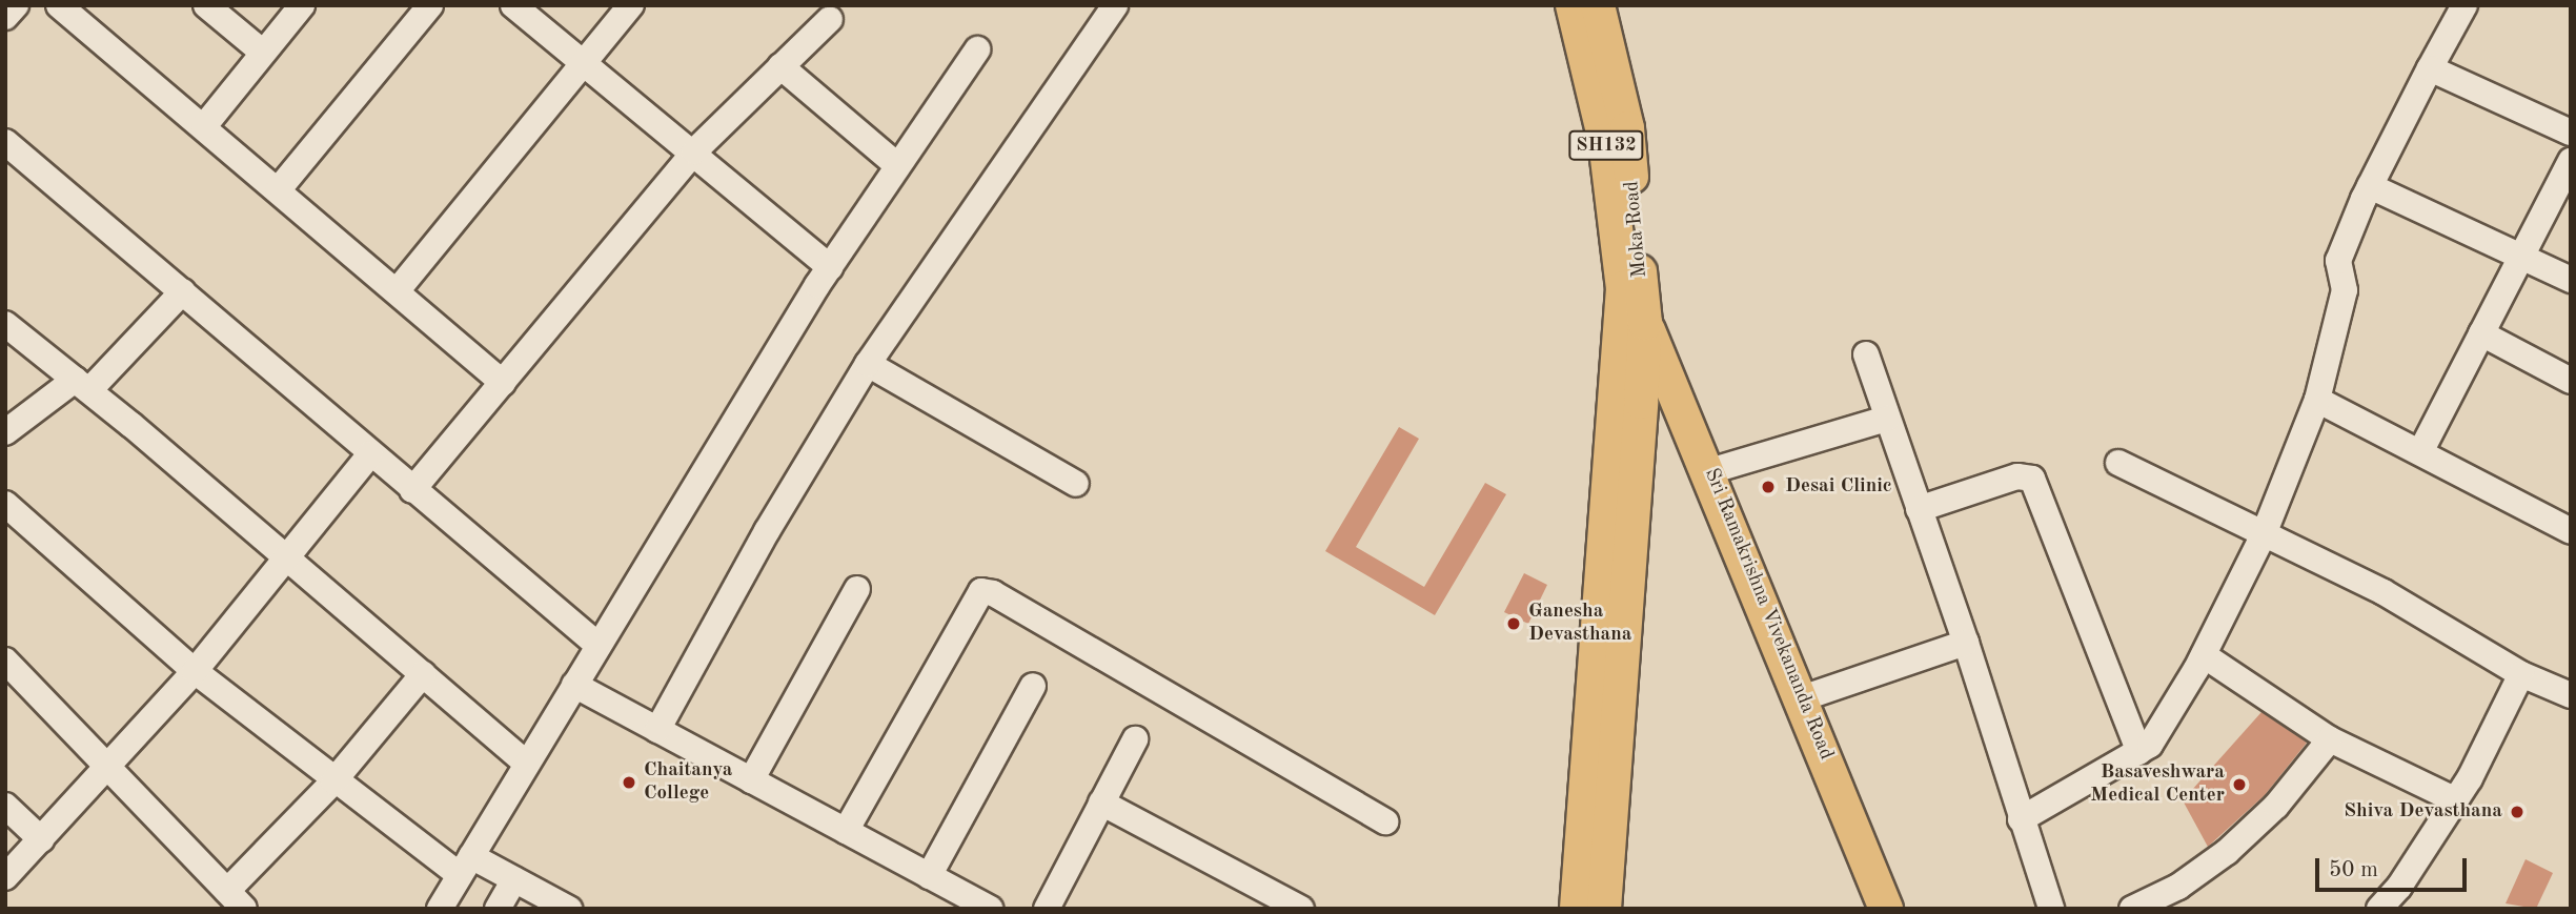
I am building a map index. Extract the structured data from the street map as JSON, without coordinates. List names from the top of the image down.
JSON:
{
  "streets": {
    "main road": ["SH132", "Moka Road", "Sri Ramakrishna Vivekananda Road"]
  },
  "crossings": [
    ["SH132", "Moka Road"],
    ["SH132", "Sri Ramakrishna Vivekananda Road"],
    ["Moka Road", "Sri Ramakrishna Vivekananda Road"]
  ],
  "places": [
    "Desai Clinic",
    "Ganesha Devasthana",
    "Chaitanya College",
    "Basaveshwara Medical Center",
    "Shiva Devasthana"
  ],
  "scale_bar": "50 m"
}
